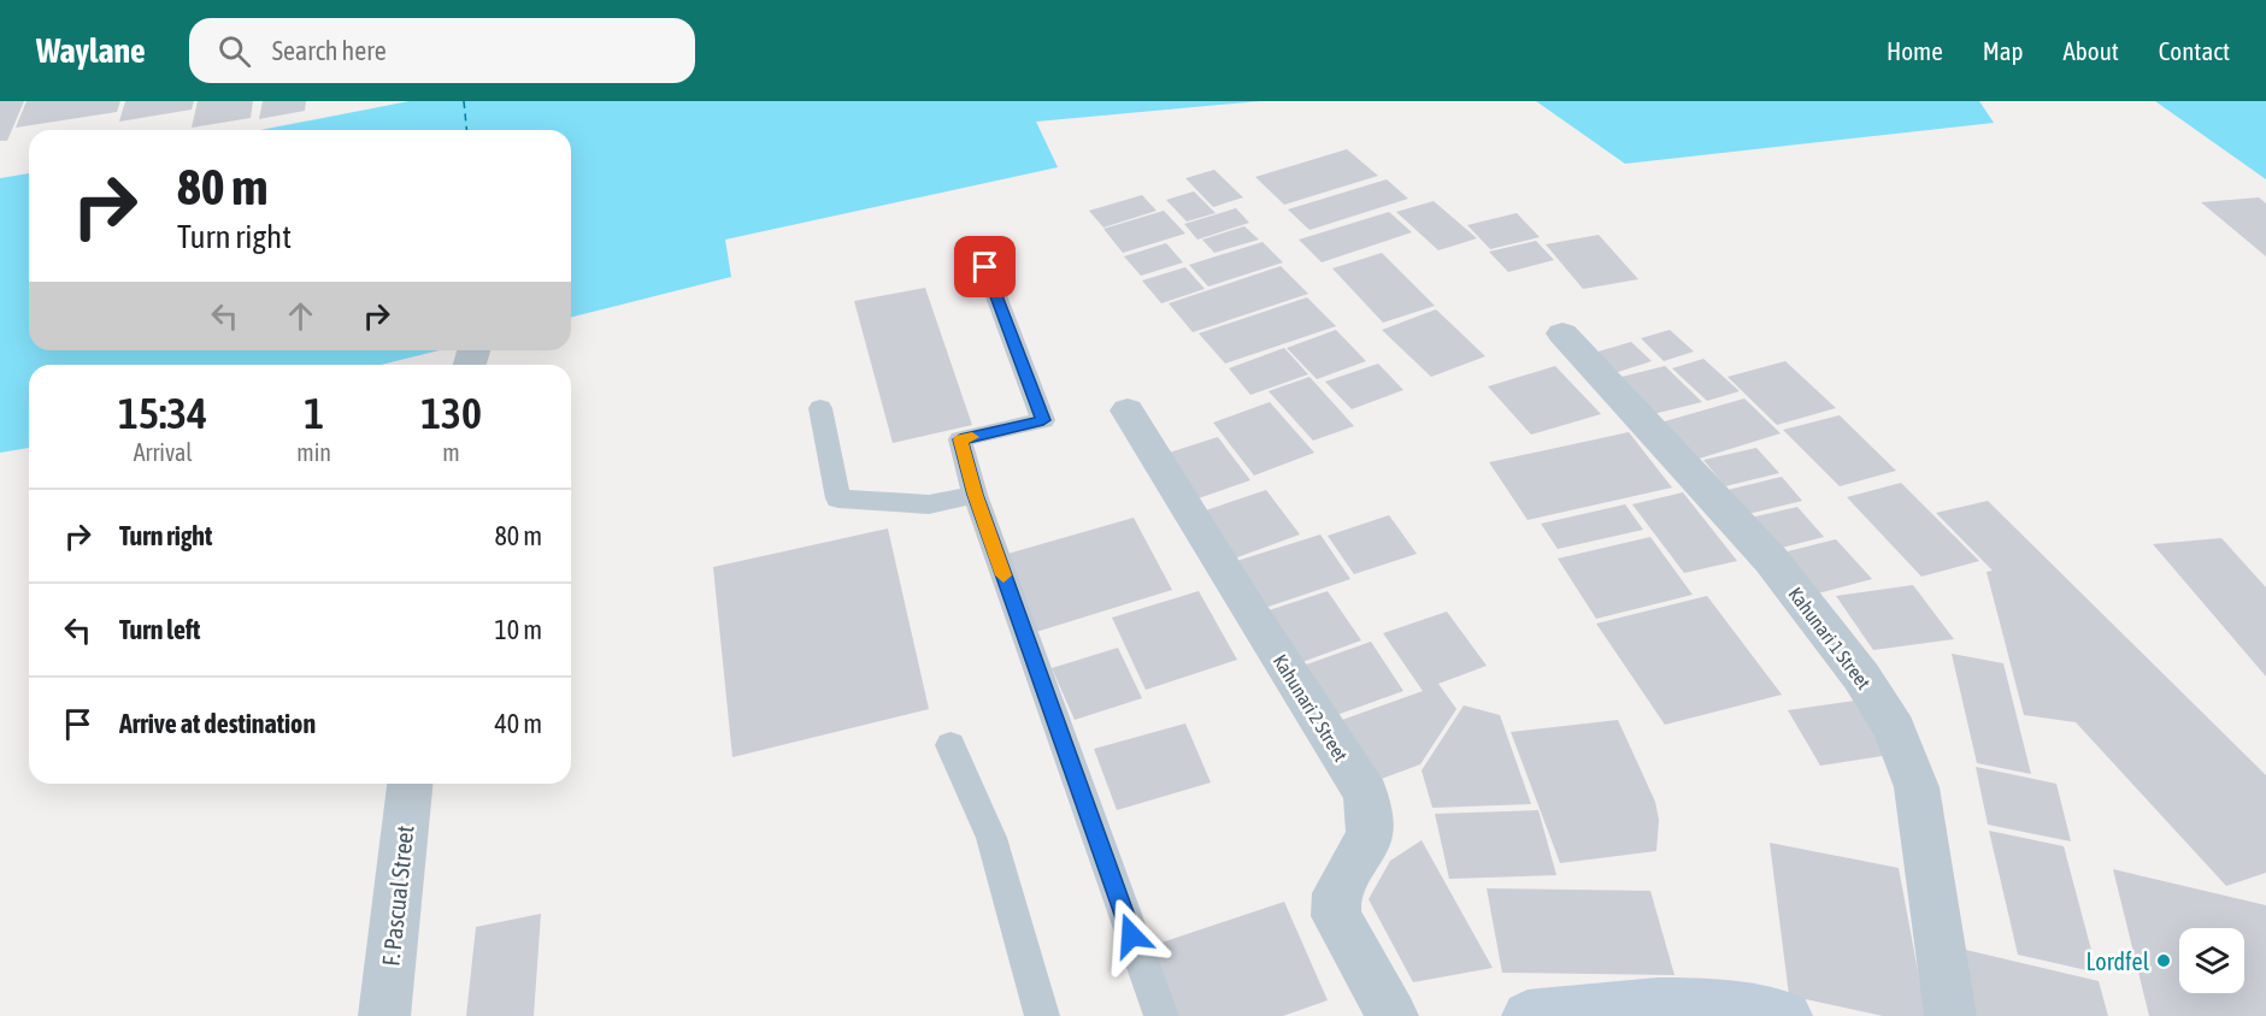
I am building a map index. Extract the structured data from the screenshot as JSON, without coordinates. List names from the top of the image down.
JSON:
{
  "streets": {
    "street": ["Kahunari 1 Street", "Kahunari 2 Street", "F. Pascual Street"]
  },
  "places": ["Lordfel"],
  "page": {
    "header": "Waylane",
    "search": "Search here",
    "nav": [
      "Home",
      "Map",
      "About",
      "Contact"
    ],
    "turn": ["80 m", "Turn right"],
    "eta": [
      "15:34",
      "Arrival",
      "1",
      "min",
      "130",
      "m"
    ],
    "list": [
      {
        "name": "Turn right",
        "value": "80 m"
      },
      {
        "name": "Turn left",
        "value": "10 m"
      },
      {
        "name": "Arrive at destination",
        "value": "40 m"
      }
    ]
  }
}
